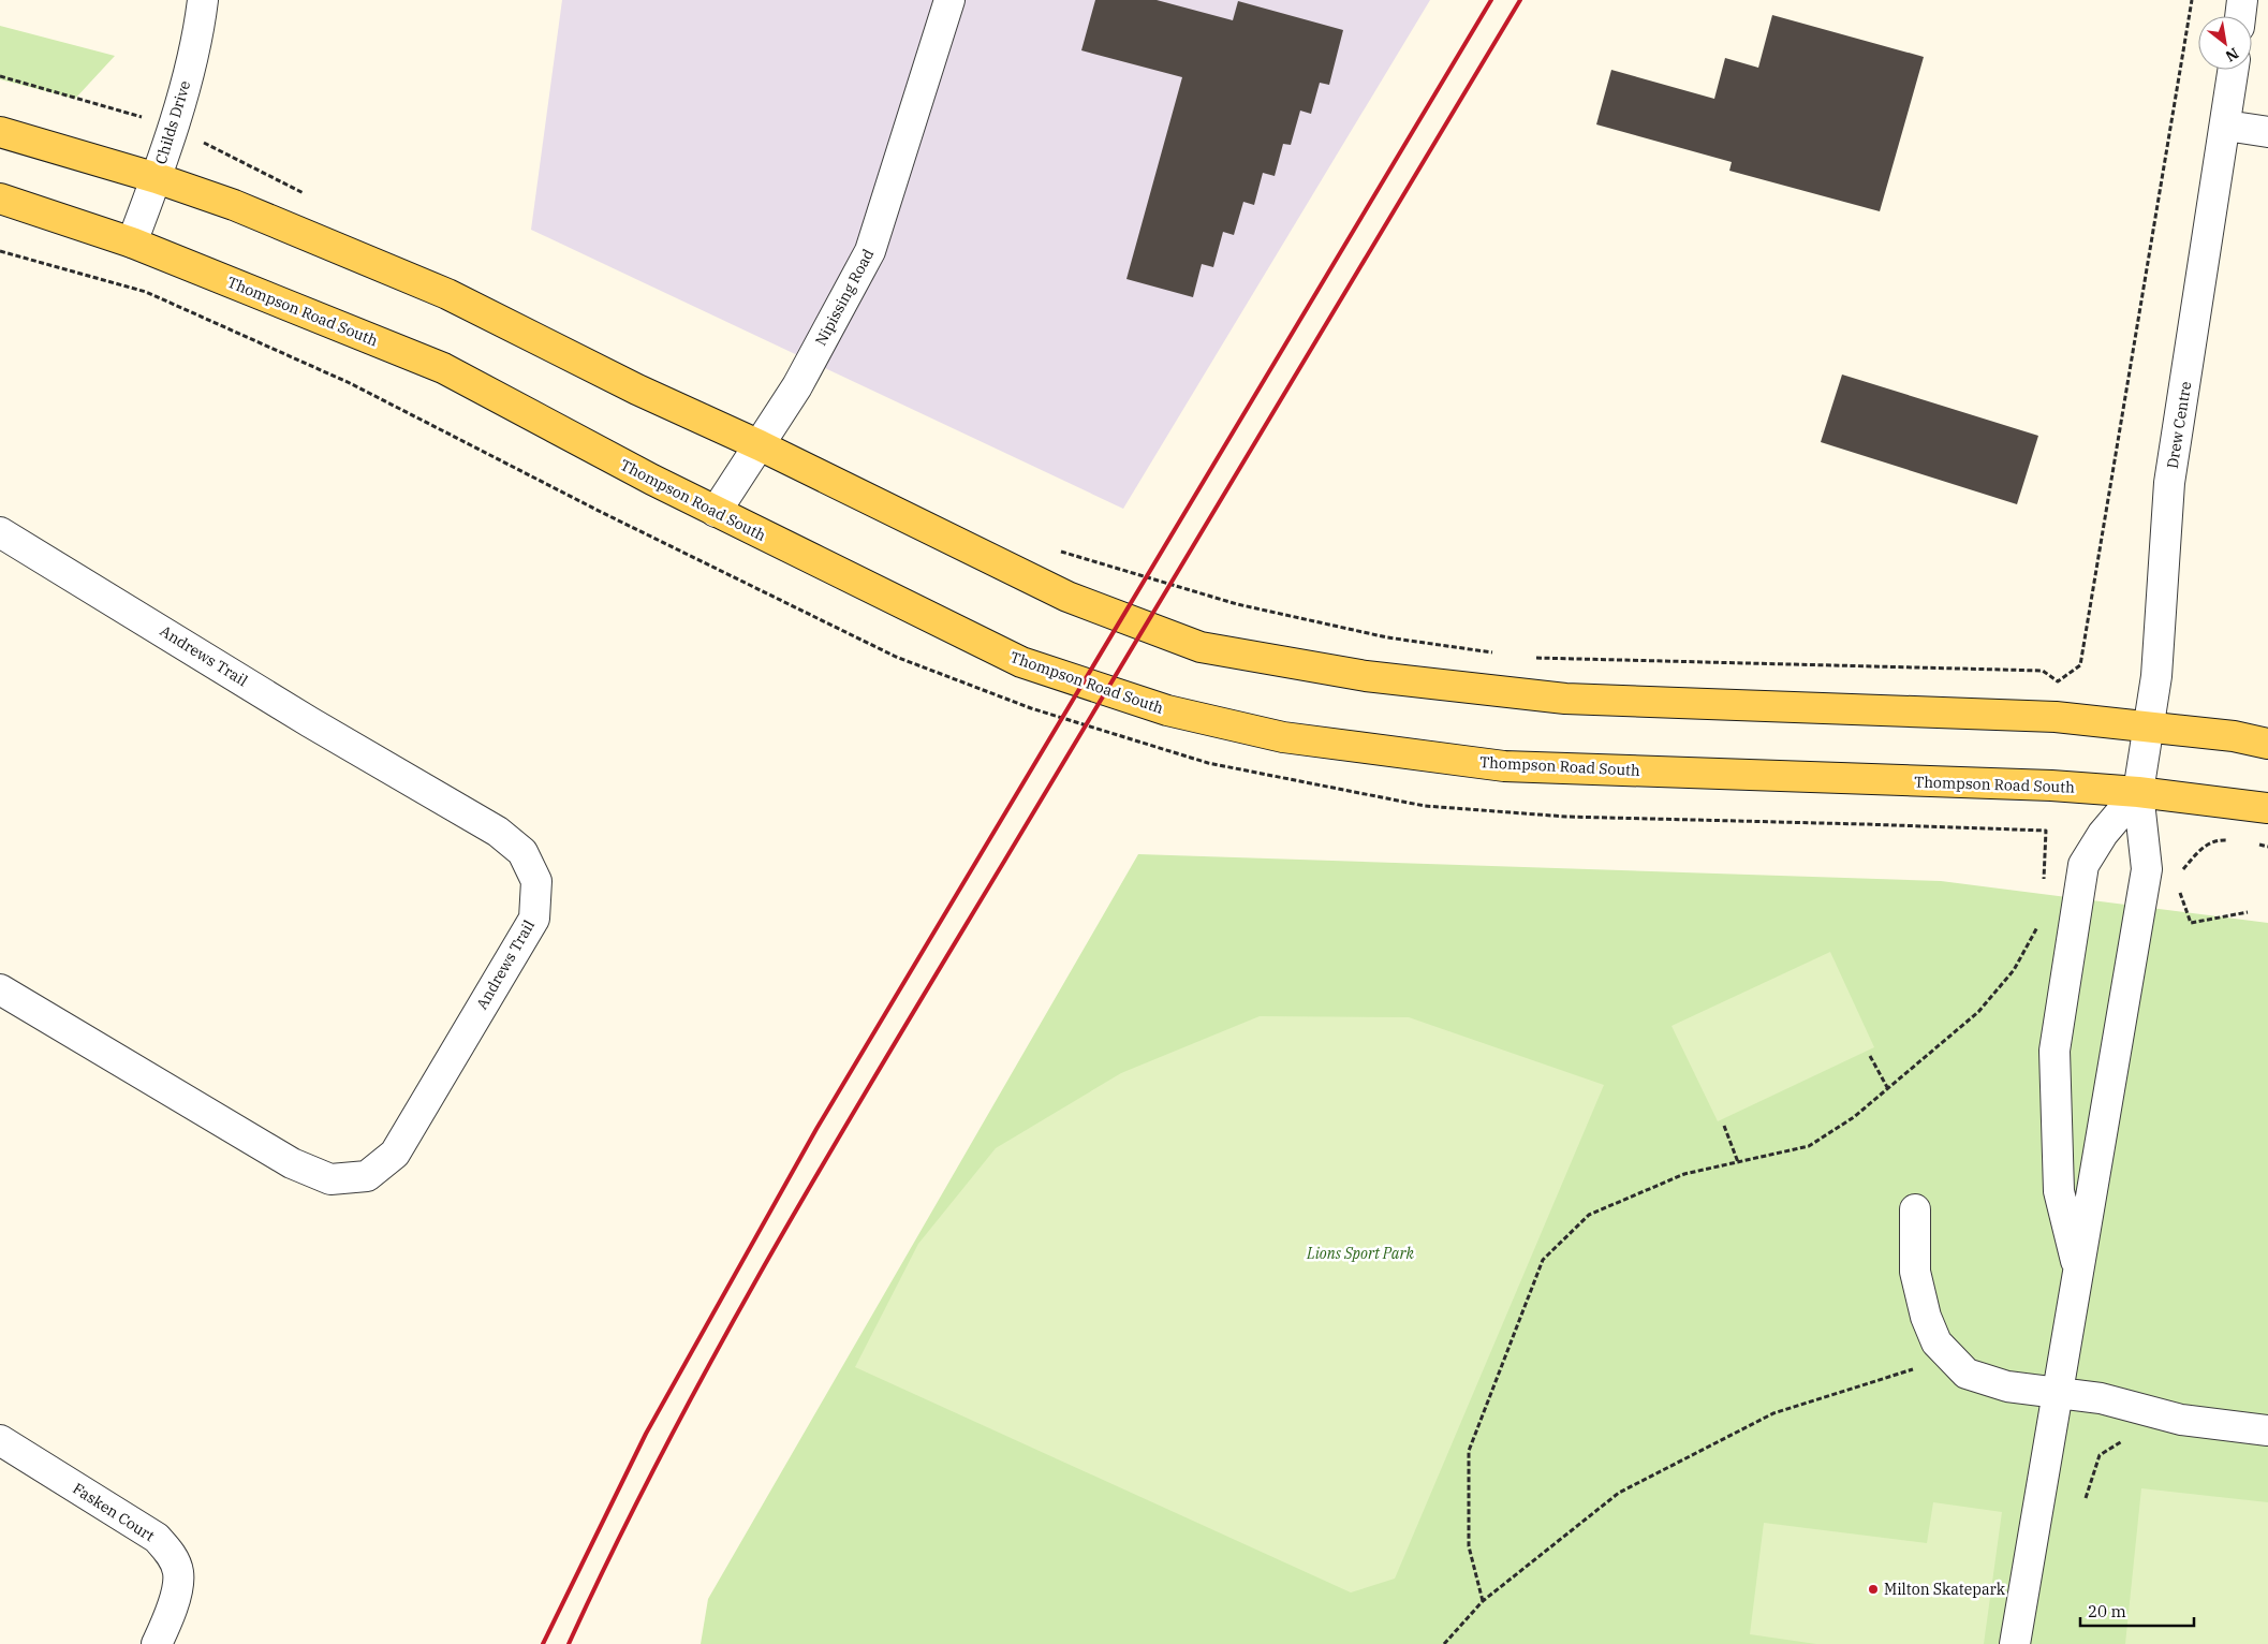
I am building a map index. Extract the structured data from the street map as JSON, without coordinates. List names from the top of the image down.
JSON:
{
  "streets": {
    "main road": ["Thompson Road South"],
    "street": [
      "Childs Drive",
      "Nipissing Road",
      "Drew Centre",
      "Andrews Trail",
      "Fasken Court"
    ]
  },
  "crossings": [
    ["Childs Drive", "Thompson Road South"],
    ["Nipissing Road", "Thompson Road South"],
    ["Thompson Road South", "Drew Centre"]
  ],
  "parks": ["Lions Sport Park"],
  "places": ["Milton Skatepark"],
  "scale_bar": "20 m",
  "north": "bottom right"
}
